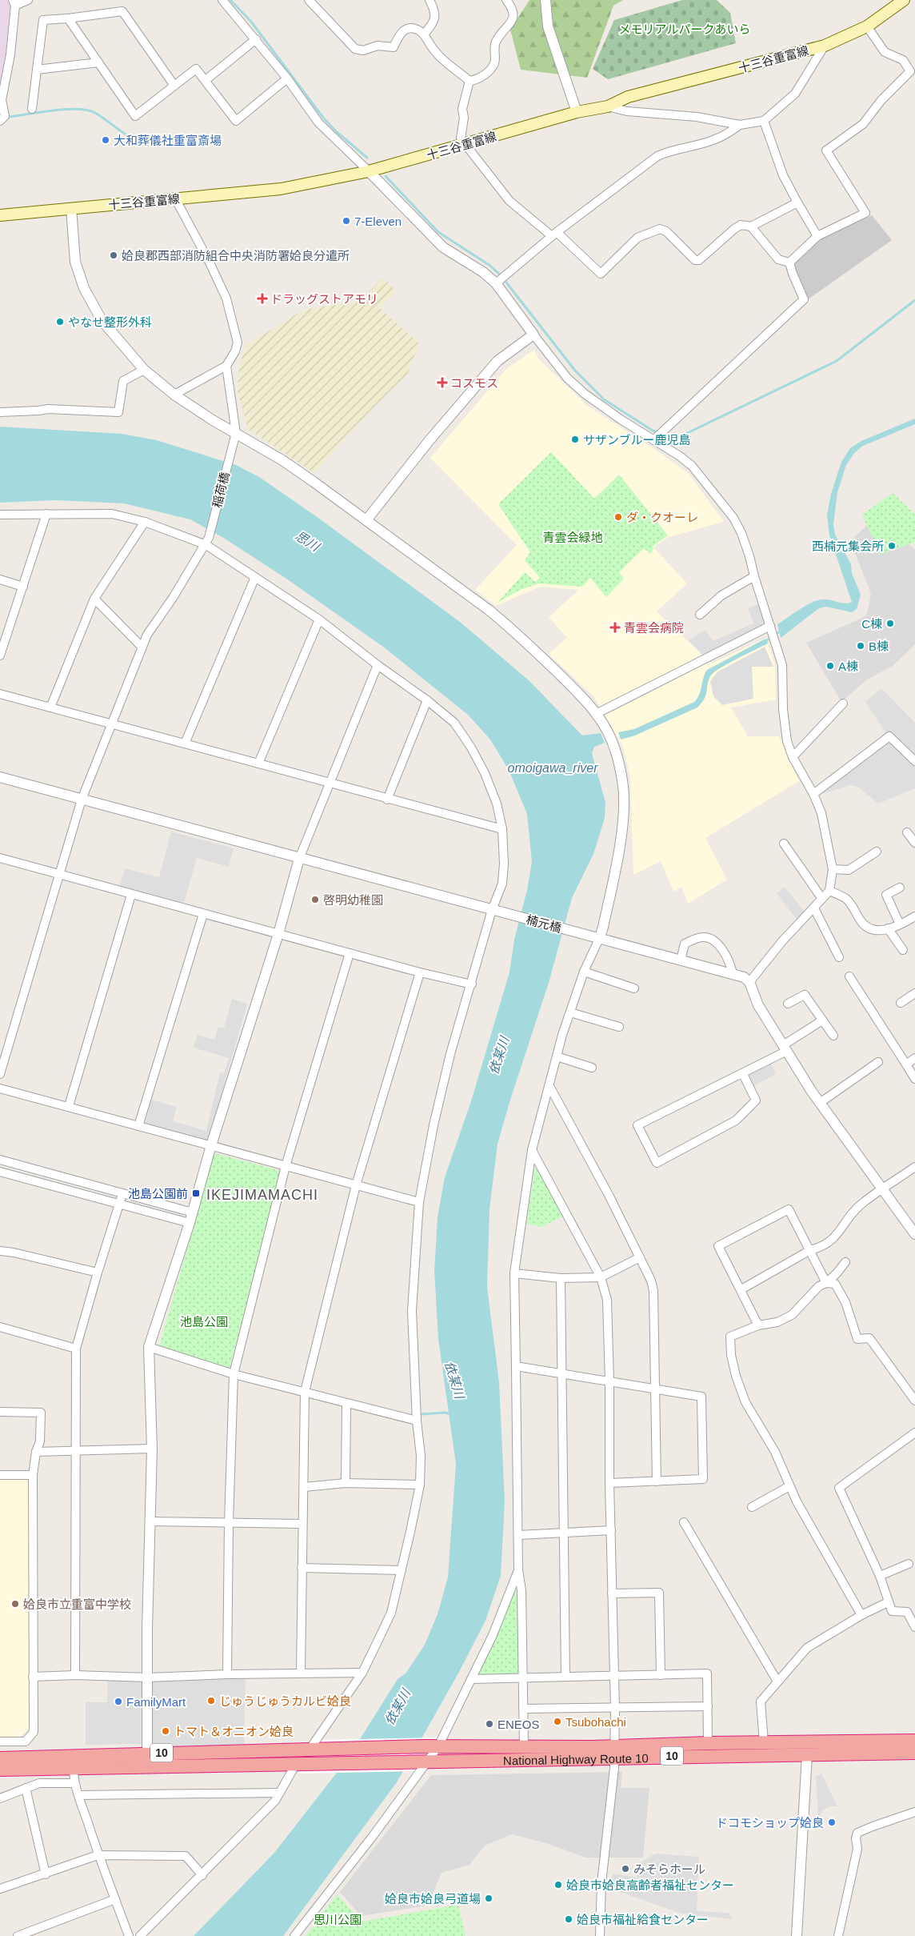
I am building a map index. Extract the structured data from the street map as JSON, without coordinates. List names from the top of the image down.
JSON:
{
  "streets": {
    "highway": ["10", "National Highway Route 10"],
    "main road": ["十三谷重富線"],
    "street": ["稲荷橋", "楠元橋"]
  },
  "crossings": [
    ["稲荷橋", "楠元橋"]
  ],
  "districts": ["IKEJIMAMACHI"],
  "water": ["思川", "omoigawa_river", "依某川"],
  "parks": [
    "メモリアルパークあいら",
    "青雲会緑地",
    "池島公園",
    "思川公園"
  ],
  "places": {
    "other": [
      "大和葬儀社重富斎場",
      "7-Eleven",
      "姶良郡西部消防組合中央消防署姶良分遣所",
      "やなせ整形外科",
      "サザンブルー鹿児島",
      "ダ・クオーレ",
      "西楠元集会所",
      "C棟",
      "B棟",
      "A棟",
      "啓明幼稚園",
      "姶良市立重富中学校",
      "じゅうじゅうカルビ姶良",
      "FamilyMart",
      "Tsubohachi",
      "ENEOS",
      "トマト＆オニオン姶良",
      "ドコモショップ姶良",
      "みそらホール",
      "姶良市姶良高齢者福祉センター",
      "姶良市姶良弓道場",
      "姶良市福祉給食センター"
    ],
    "health": ["ドラッグストアモリ", "コスモス", "青雲会病院"],
    "transit": ["池島公園前"]
  }
}
